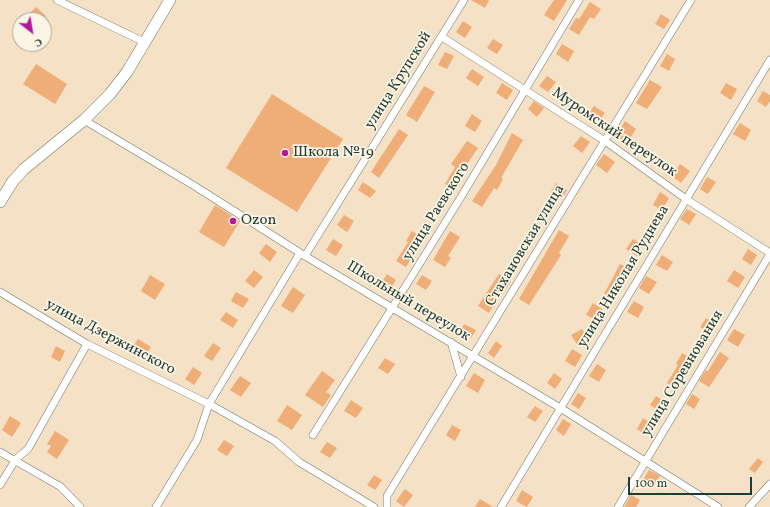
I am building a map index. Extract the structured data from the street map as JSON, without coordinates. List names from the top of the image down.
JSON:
{
  "streets": {
    "street": [
      "улица Крупской",
      "Муромский переулок",
      "улица Раевского",
      "Стахановская улица",
      "улица Николая Руднева",
      "Школьный переулок",
      "улица Дзержинского",
      "улица Соревнования"
    ]
  },
  "crossings": [
    ["улица Крупской", "Муромский переулок"],
    ["улица Крупской", "Школьный переулок"],
    ["улица Крупской", "улица Дзержинского"],
    ["Муромский переулок", "улица Раевского"],
    ["Муромский переулок", "Стахановская улица"],
    ["Муромский переулок", "улица Николая Руднева"],
    ["Муромский переулок", "улица Соревнования"],
    ["улица Раевского", "Школьный переулок"],
    ["Стахановская улица", "Школьный переулок"],
    ["улица Николая Руднева", "Школьный переулок"],
    ["Школьный переулок", "улица Соревнования"]
  ],
  "places": ["Школа №19", "Ozon"],
  "scale_bar": "100 m",
  "north": "bottom right"
}
